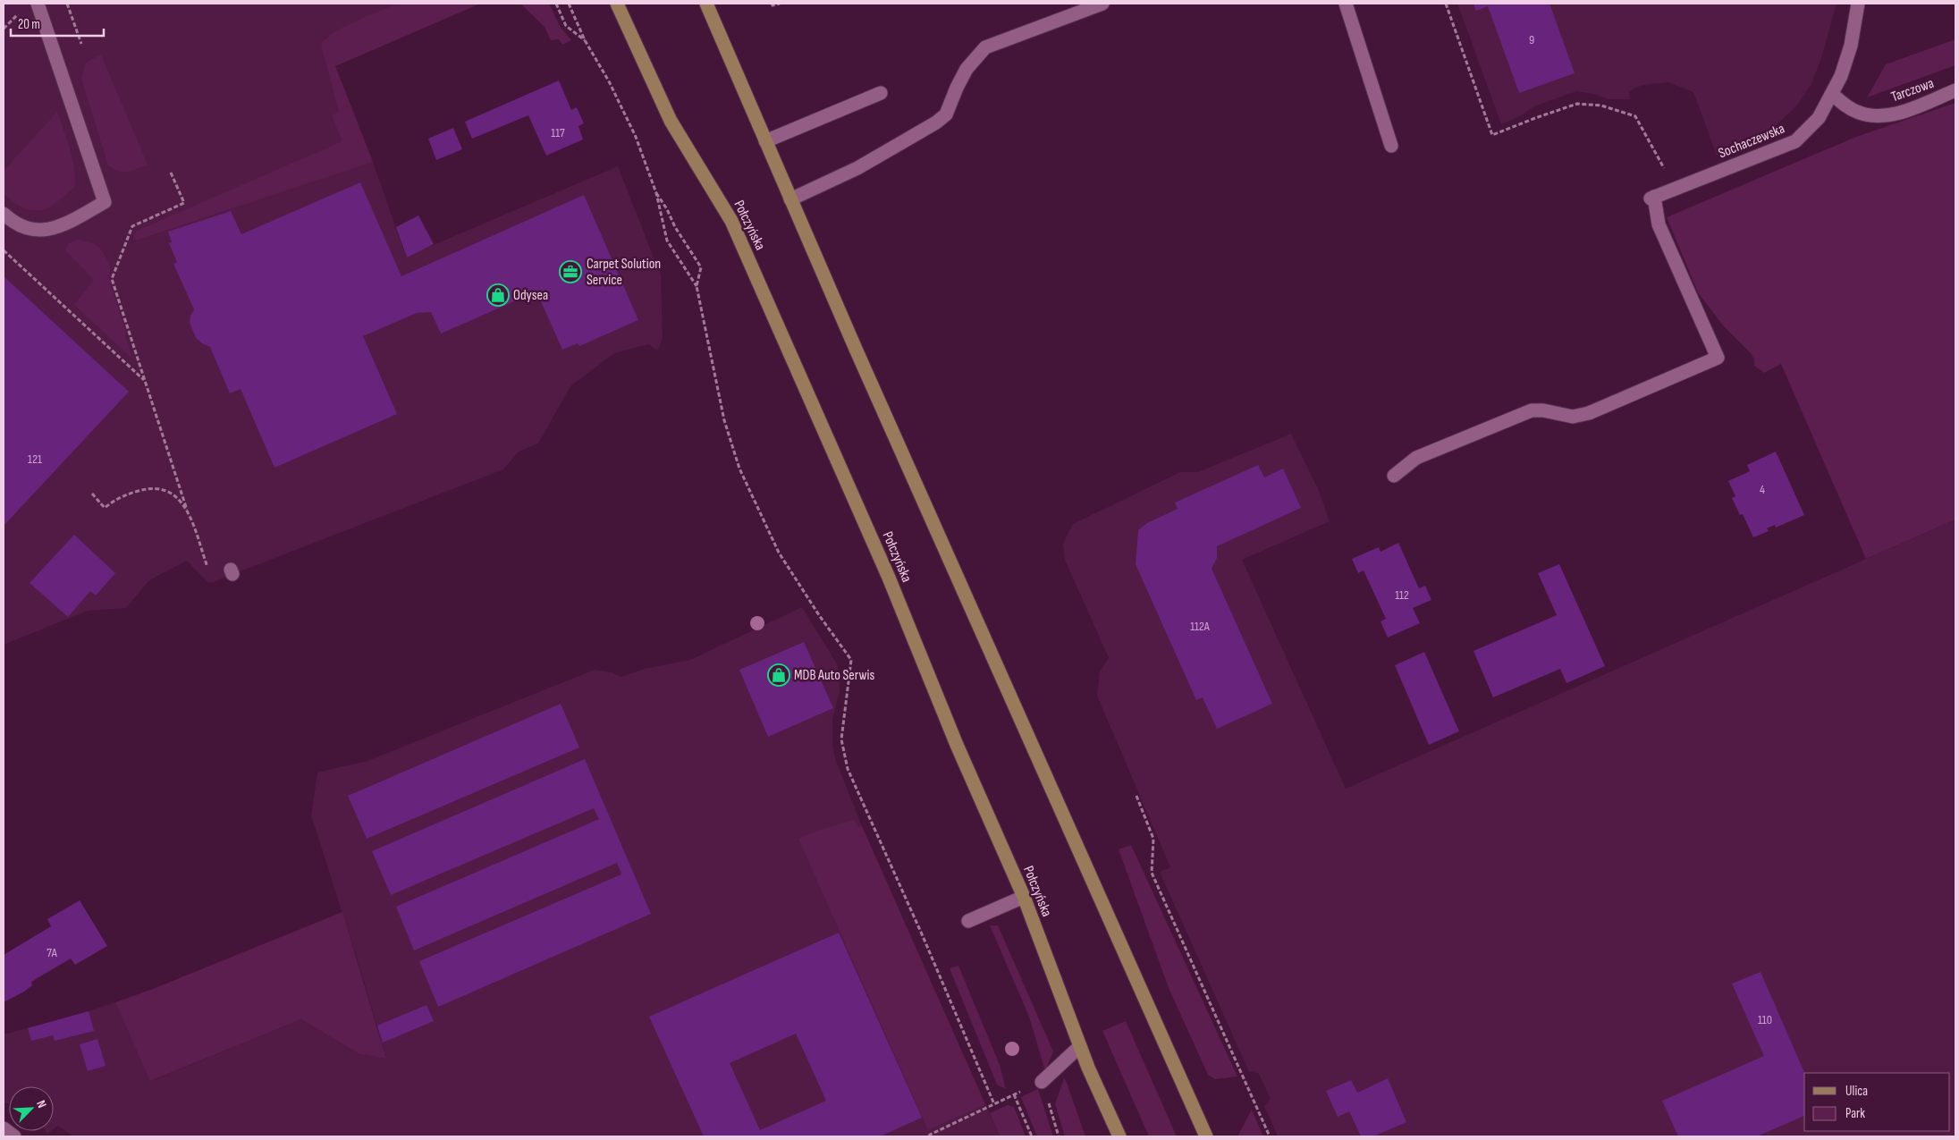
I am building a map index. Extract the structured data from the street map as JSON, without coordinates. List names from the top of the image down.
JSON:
{
  "streets": {
    "main road": ["Połczyńska"],
    "street": ["Tarczowa", "Sochaczewska"]
  },
  "crossings": [
    ["Tarczowa", "Sochaczewska"]
  ],
  "places": {
    "office": ["Carpet Solution Service"],
    "shop": ["Odysea", "MDB Auto Serwis"]
  },
  "house_numbers": [
    "9",
    "117",
    "121",
    "4",
    "112",
    "112A",
    "7A",
    "110"
  ],
  "legend": ["Ulica", "Park"],
  "scale_bar": "20 m",
  "north": "top right"
}
